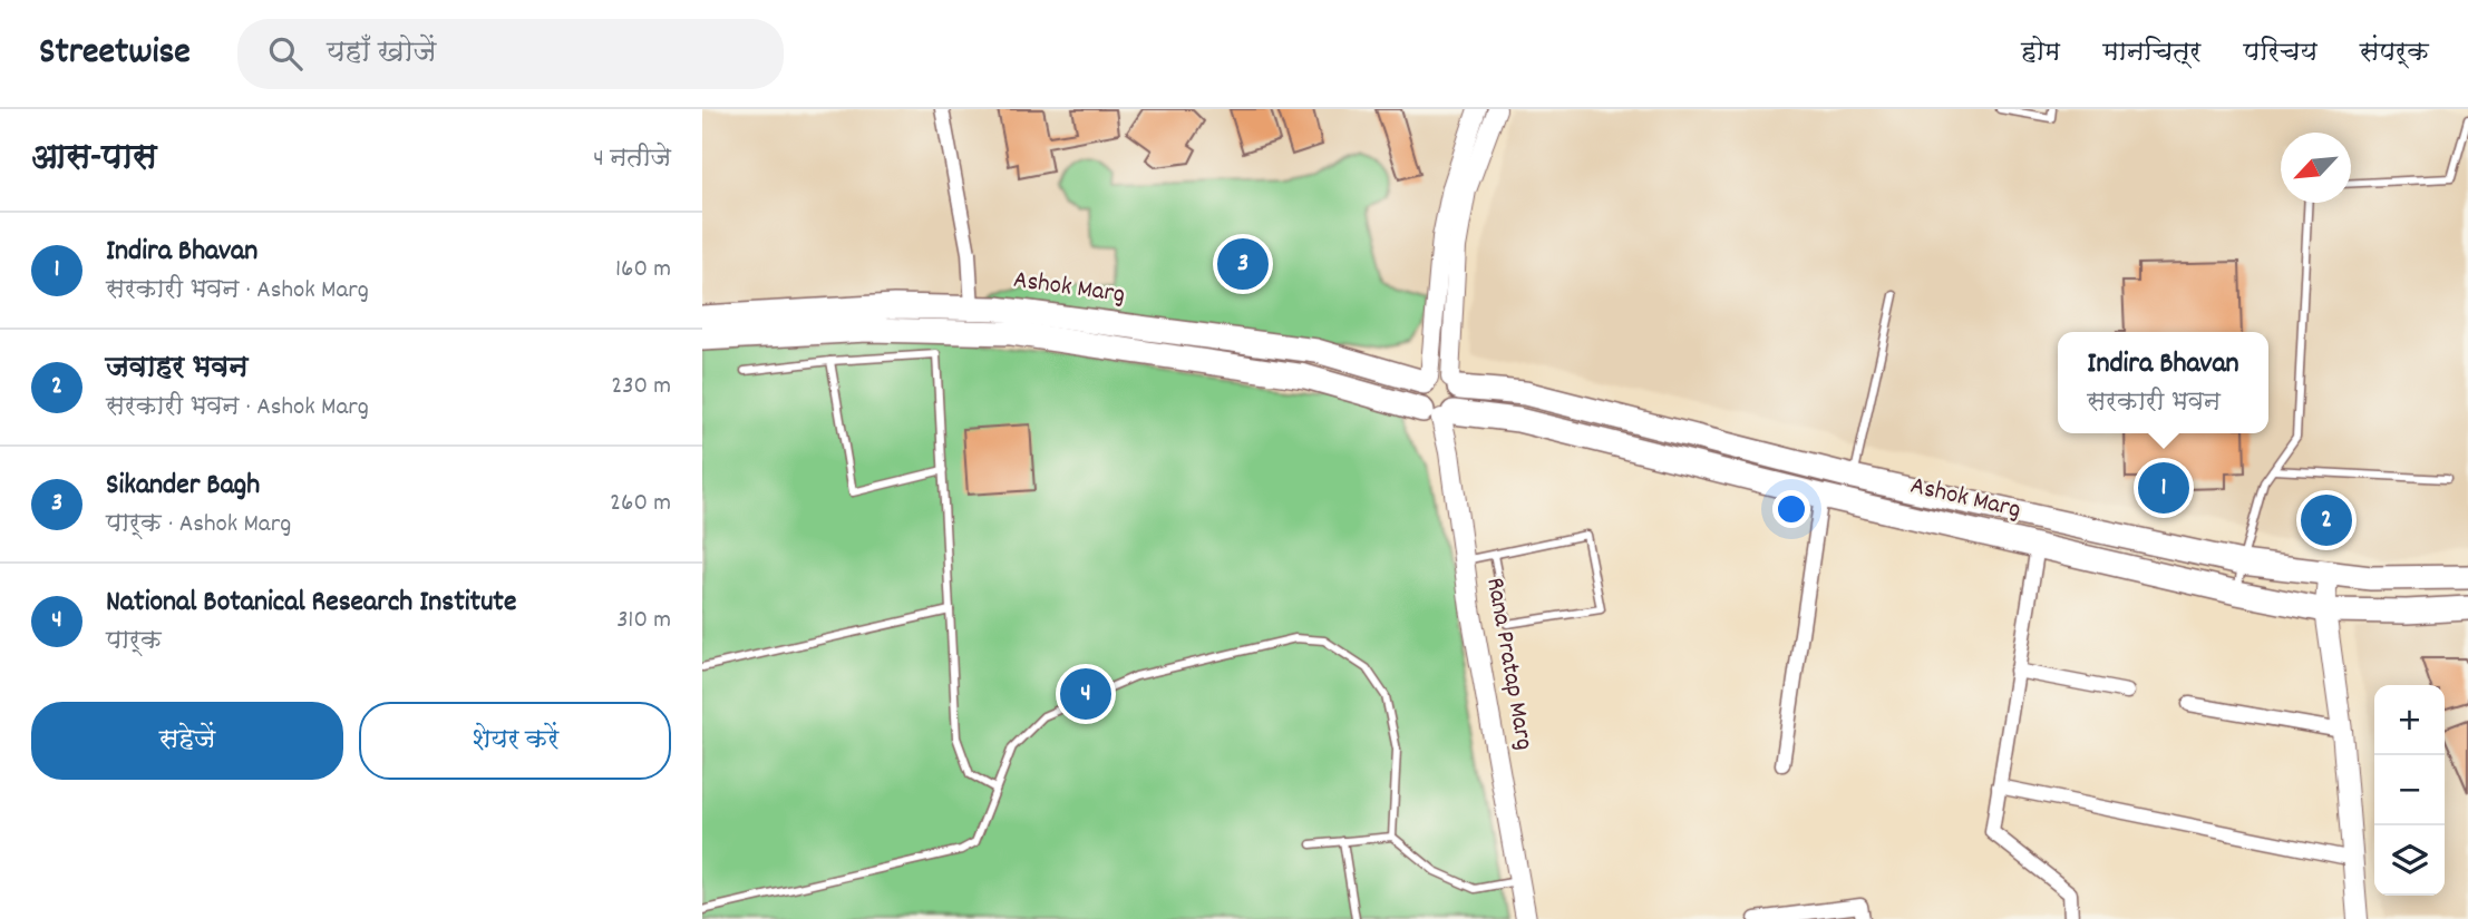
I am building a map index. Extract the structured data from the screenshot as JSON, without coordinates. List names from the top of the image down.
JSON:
{
  "streets": {
    "main road": ["Ashok Marg", "Rana Pratap Marg"]
  },
  "crossings": [
    ["Ashok Marg", "Rana Pratap Marg"]
  ],
  "north": "bottom left",
  "page": {
    "header": "Streetwise",
    "search": "यहाँ खोजें",
    "nav": [
      "होम",
      "मानचित्र",
      "परिचय",
      "संपर्क"
    ],
    "heading": ["आस-पास", "4 नतीजे"],
    "list": [
      {
        "mark": "1",
        "name": "Indira Bhavan",
        "note": "सरकारी भवन · Ashok Marg",
        "value": "160 m"
      },
      {
        "mark": "2",
        "name": "जवाहर भवन",
        "note": "सरकारी भवन · Ashok Marg",
        "value": "230 m"
      },
      {
        "mark": "3",
        "name": "Sikander Bagh",
        "note": "पार्क · Ashok Marg",
        "value": "260 m"
      },
      {
        "mark": "4",
        "name": "National Botanical Research Institute",
        "note": "पार्क",
        "value": "310 m"
      }
    ],
    "pins": [
      "3",
      "1",
      "2",
      "4"
    ],
    "popup": ["Indira Bhavan", "सरकारी भवन"],
    "buttons": ["सहेजें", "शेयर करें"],
    "map_buttons": ["+", "−"]
  }
}
